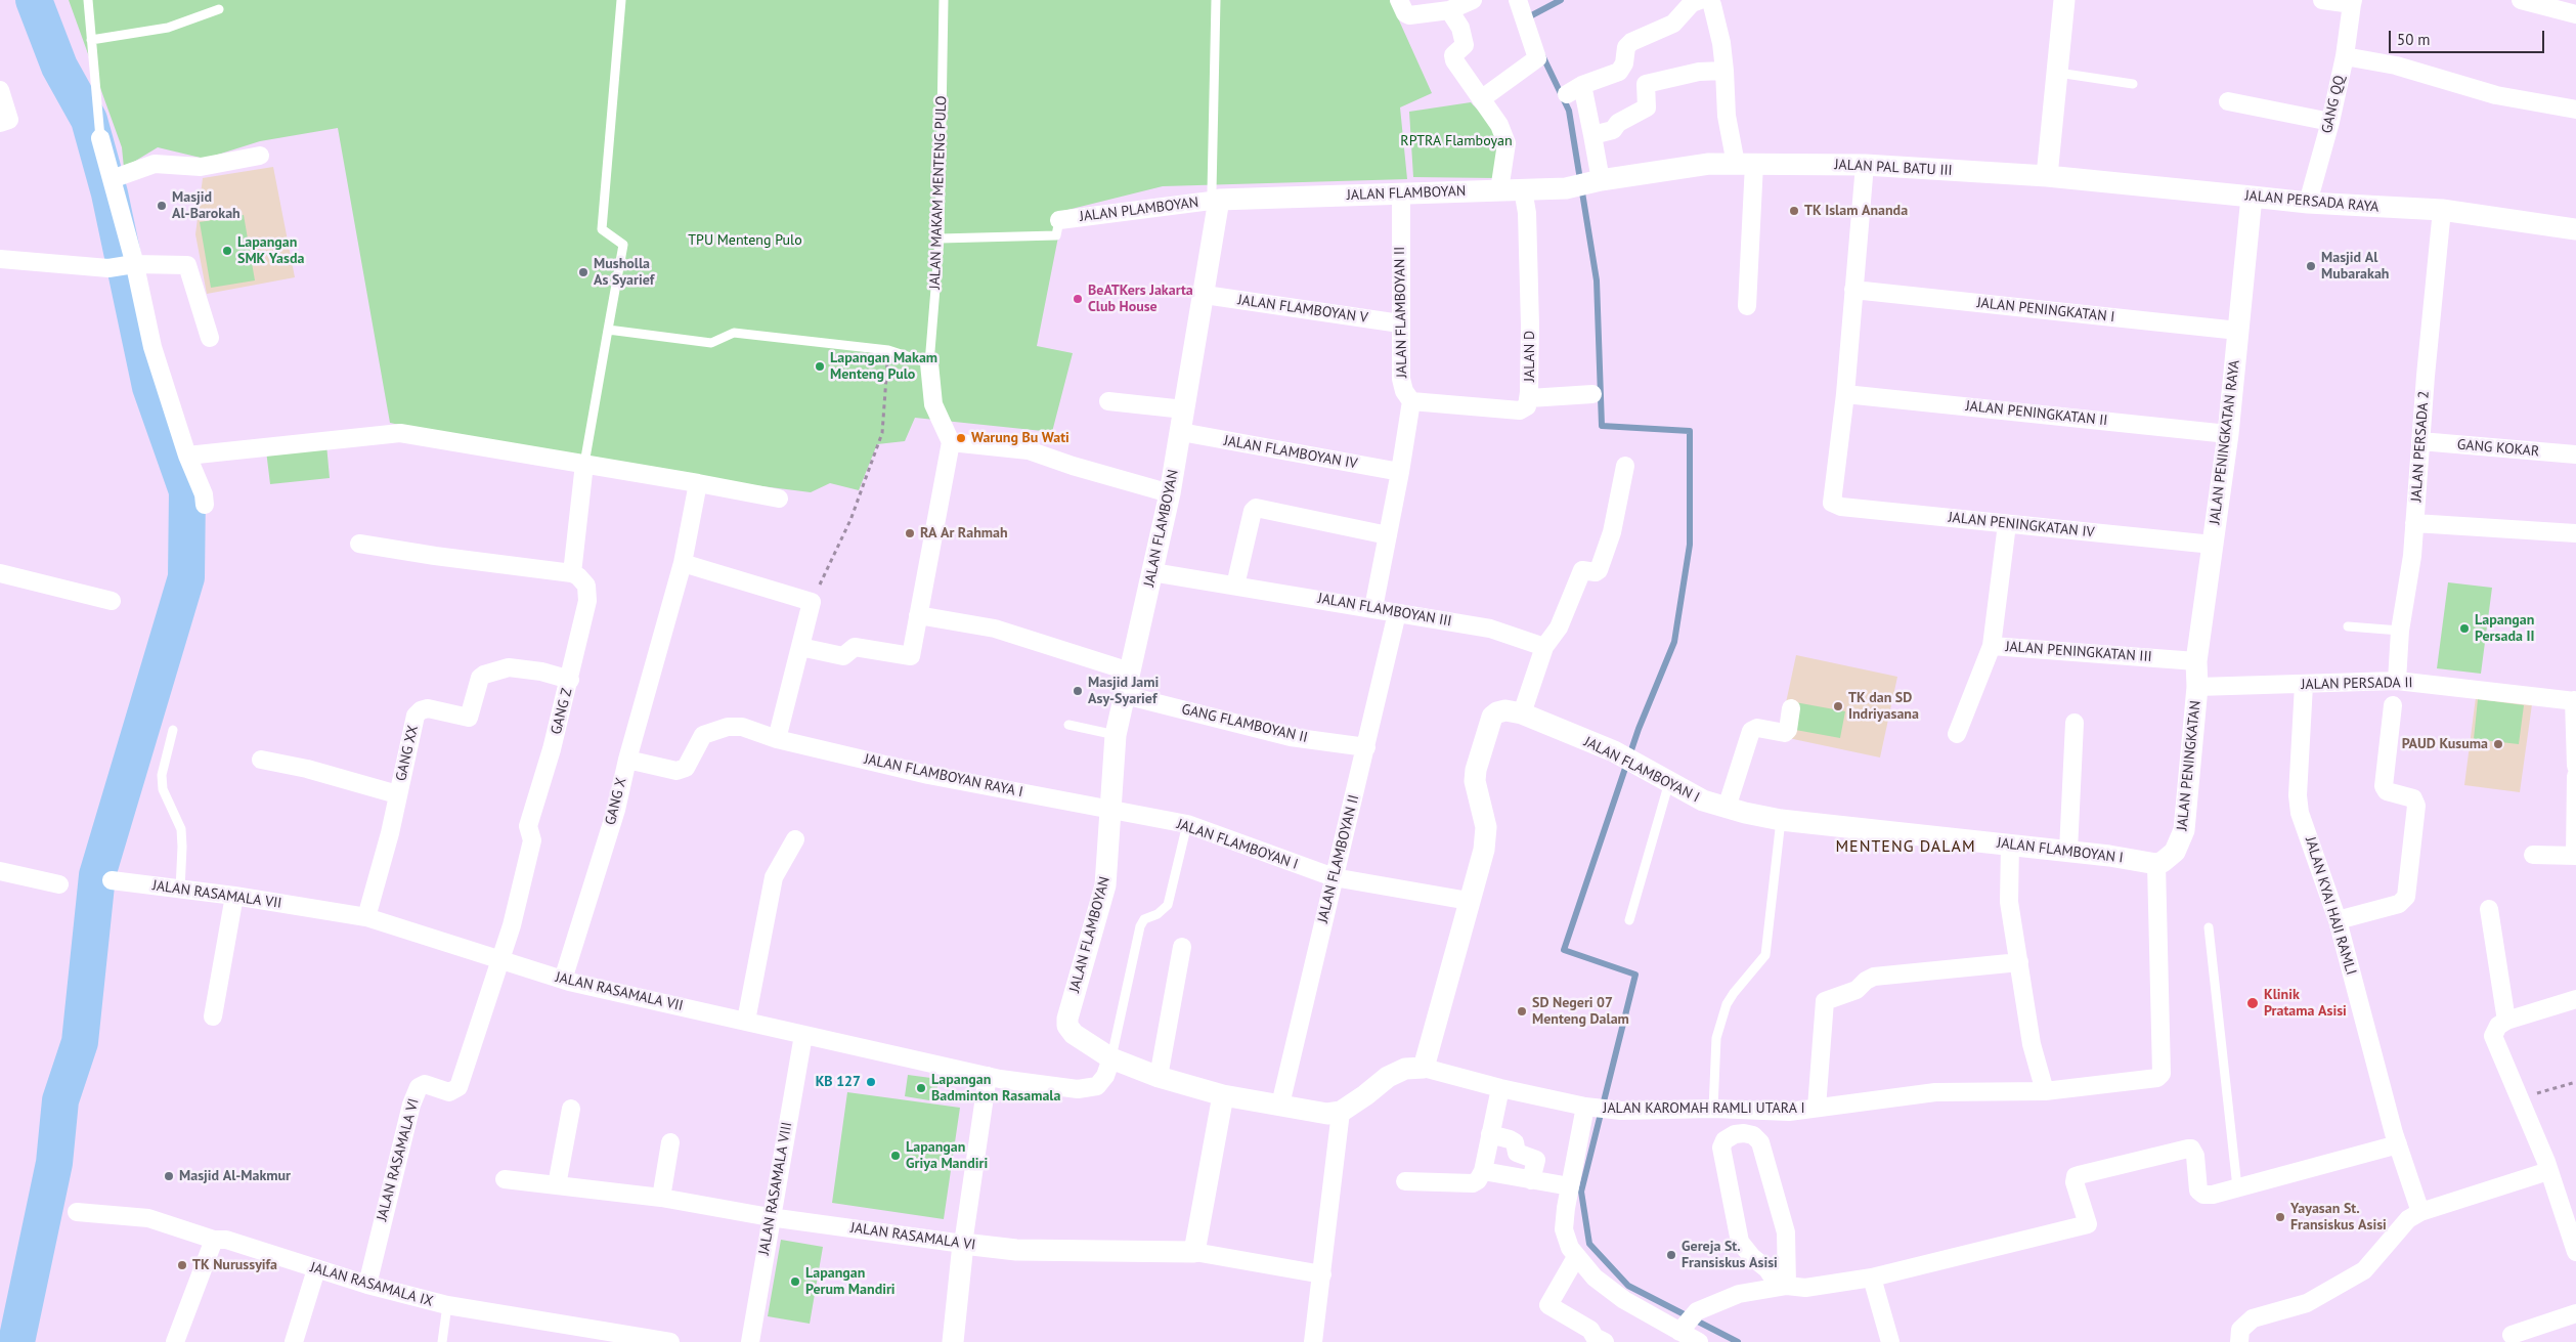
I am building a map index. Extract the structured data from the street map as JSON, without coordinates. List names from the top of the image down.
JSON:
{
  "streets": {
    "street": [
      "GANG QQ",
      "JALAN PAL BATU III",
      "JALAN MAKAM MENTENG PULO",
      "JALAN FLAMBOYAN",
      "JALAN PERSADA RAYA",
      "JALAN PLAMBOYAN",
      "JALAN FLAMBOYAN V",
      "JALAN PENINGKATAN I",
      "JALAN FLAMBOYAN II",
      "JALAN D",
      "JALAN PENINGKATAN II",
      "JALAN PENINGKATAN RAYA",
      "JALAN PERSADA 2",
      "GANG KOKAR",
      "JALAN FLAMBOYAN IV",
      "JALAN PENINGKATAN IV",
      "JALAN FLAMBOYAN III",
      "JALAN PENINGKATAN III",
      "JALAN PERSADA II",
      "GANG Z",
      "GANG FLAMBOYAN II",
      "GANG XX",
      "JALAN PENINGKATAN",
      "JALAN FLAMBOYAN I",
      "JALAN FLAMBOYAN RAYA I",
      "GANG X",
      "JALAN RASAMALA VII",
      "JALAN KYAI HAJI RAMLI",
      "JALAN KAROMAH RAMLI UTARA I",
      "JALAN RASAMALA VI",
      "JALAN RASAMALA VIII",
      "JALAN RASAMALA IX"
    ]
  },
  "crossings": [
    ["GANG QQ", "JALAN PERSADA RAYA"],
    ["JALAN PAL BATU III", "JALAN FLAMBOYAN"],
    ["JALAN PAL BATU III", "JALAN PERSADA RAYA"],
    ["JALAN FLAMBOYAN", "JALAN PLAMBOYAN"],
    ["JALAN FLAMBOYAN", "JALAN FLAMBOYAN V"],
    ["JALAN FLAMBOYAN", "JALAN FLAMBOYAN II"],
    ["JALAN FLAMBOYAN", "JALAN D"],
    ["JALAN FLAMBOYAN", "JALAN FLAMBOYAN IV"],
    ["JALAN FLAMBOYAN", "JALAN FLAMBOYAN III"],
    ["JALAN FLAMBOYAN", "GANG FLAMBOYAN II"],
    ["JALAN FLAMBOYAN", "JALAN FLAMBOYAN I"],
    ["JALAN FLAMBOYAN", "JALAN FLAMBOYAN RAYA I"],
    ["JALAN FLAMBOYAN", "JALAN RASAMALA VII"],
    ["JALAN PERSADA RAYA", "JALAN PENINGKATAN RAYA"],
    ["JALAN PERSADA RAYA", "JALAN PERSADA 2"],
    ["JALAN FLAMBOYAN V", "JALAN FLAMBOYAN II"],
    ["JALAN PENINGKATAN I", "JALAN PENINGKATAN RAYA"],
    ["JALAN FLAMBOYAN II", "JALAN D"],
    ["JALAN FLAMBOYAN II", "JALAN FLAMBOYAN III"],
    ["JALAN FLAMBOYAN II", "GANG FLAMBOYAN II"],
    ["JALAN FLAMBOYAN II", "JALAN FLAMBOYAN I"],
    ["JALAN PENINGKATAN II", "JALAN PENINGKATAN RAYA"],
    ["JALAN PENINGKATAN II", "JALAN PENINGKATAN IV"],
    ["JALAN PENINGKATAN RAYA", "JALAN PENINGKATAN IV"],
    ["JALAN PENINGKATAN RAYA", "JALAN PENINGKATAN III"],
    ["JALAN PENINGKATAN RAYA", "JALAN PERSADA II"],
    ["JALAN PENINGKATAN RAYA", "JALAN PENINGKATAN"],
    ["JALAN PERSADA 2", "GANG KOKAR"],
    ["JALAN PERSADA 2", "JALAN PERSADA II"],
    ["JALAN PENINGKATAN IV", "JALAN PENINGKATAN III"],
    ["JALAN PERSADA II", "JALAN PENINGKATAN"],
    ["JALAN PERSADA II", "JALAN KYAI HAJI RAMLI"],
    ["GANG Z", "GANG XX"],
    ["GANG Z", "JALAN RASAMALA VII"],
    ["GANG Z", "JALAN RASAMALA VI"],
    ["GANG XX", "JALAN RASAMALA VII"],
    ["JALAN PENINGKATAN", "JALAN FLAMBOYAN I"],
    ["JALAN PENINGKATAN", "JALAN KAROMAH RAMLI UTARA I"],
    ["JALAN FLAMBOYAN I", "JALAN FLAMBOYAN RAYA I"],
    ["JALAN FLAMBOYAN I", "JALAN KAROMAH RAMLI UTARA I"],
    ["JALAN FLAMBOYAN RAYA I", "GANG X"],
    ["GANG X", "JALAN RASAMALA VII"],
    ["JALAN RASAMALA VII", "JALAN RASAMALA VI"],
    ["JALAN RASAMALA VII", "JALAN RASAMALA VIII"],
    ["JALAN RASAMALA VI", "JALAN RASAMALA VIII"],
    ["JALAN RASAMALA VI", "JALAN RASAMALA IX"]
  ],
  "districts": ["MENTENG DALAM"],
  "parks": ["RPTRA Flamboyan", "TPU Menteng Pulo"],
  "places": [
    "Masjid Al-Barokah",
    "TK Islam Ananda",
    "Lapangan SMK Yasda",
    "Masjid Al Mubarakah",
    "Musholla As Syarief",
    "BeATKers Jakarta Club House",
    "Lapangan Makam Menteng Pulo",
    "Warung Bu Wati",
    "RA Ar Rahmah",
    "Lapangan Persada II",
    "Masjid Jami Asy-Syarief",
    "TK dan SD Indriyasana",
    "PAUD Kusuma",
    "Klinik Pratama Asisi",
    "SD Negeri 07 Menteng Dalam",
    "KB 127",
    "Lapangan Badminton Rasamala",
    "Lapangan Griya Mandiri",
    "Masjid Al-Makmur",
    "Yayasan St. Fransiskus Asisi",
    "Gereja St. Fransiskus Asisi",
    "TK Nurussyifa",
    "Lapangan Perum Mandiri"
  ],
  "scale_bar": "50 m"
}
